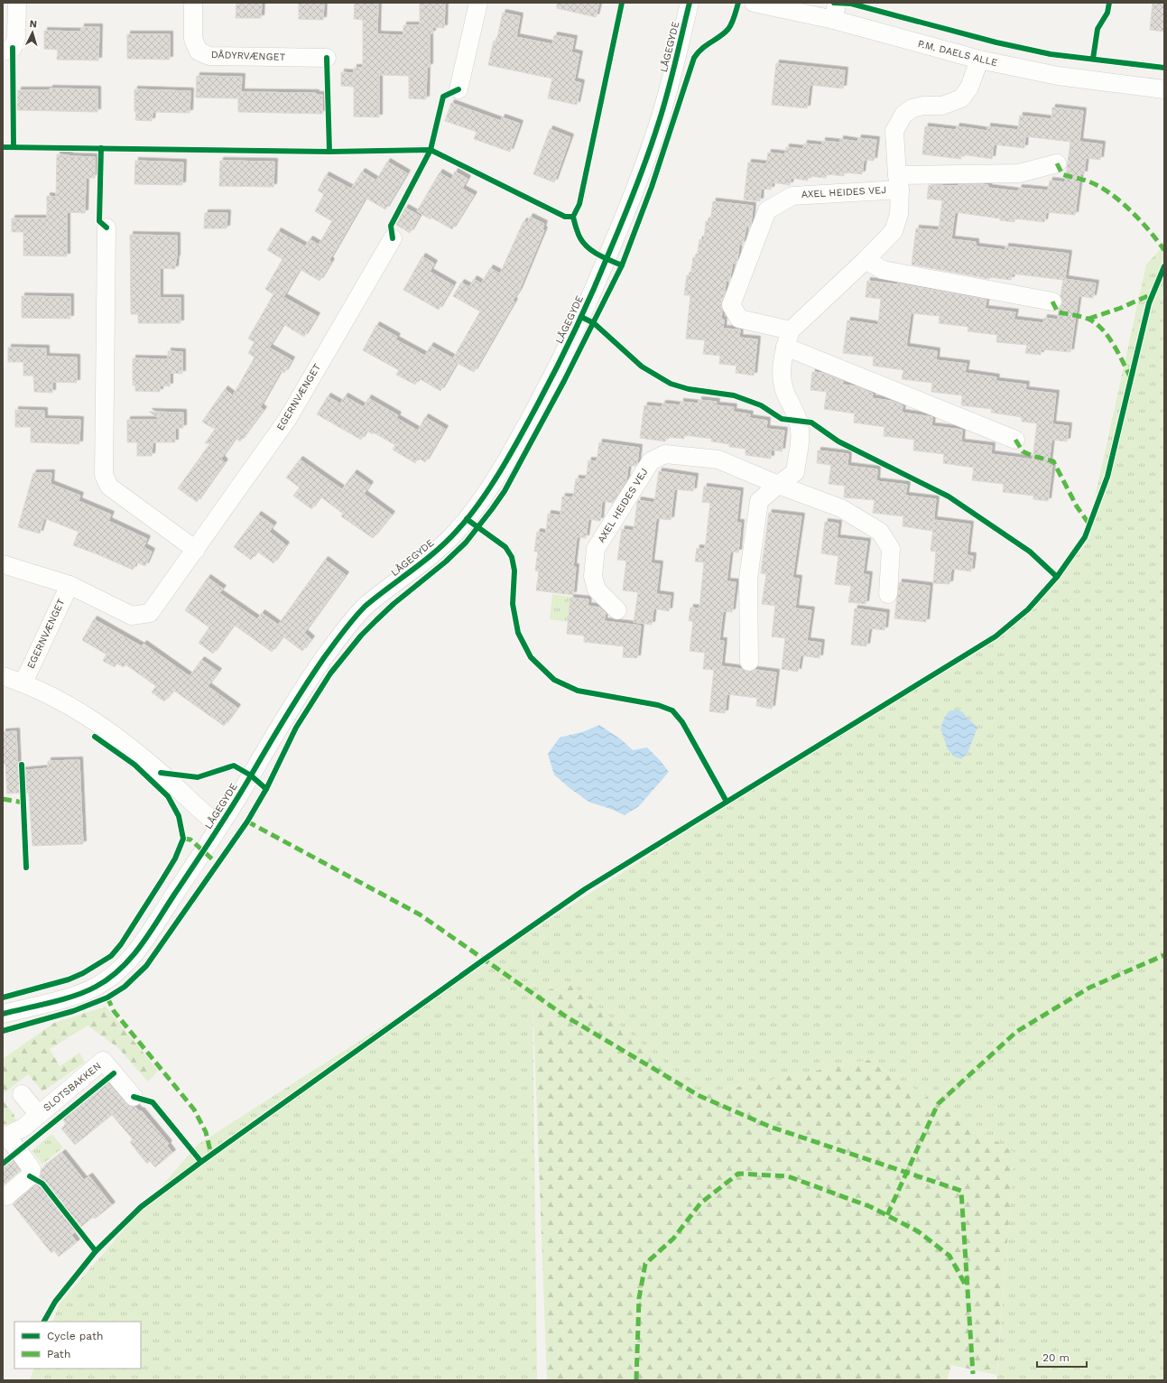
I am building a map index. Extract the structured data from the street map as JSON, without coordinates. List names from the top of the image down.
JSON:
{
  "streets": {
    "street": [
      "LÅGEGYDE",
      "P.M. DAELS ALLE",
      "DÅDYRVÆNGET",
      "AXEL HEIDES VEJ",
      "EGERNVÆNGET",
      "SLOTSBAKKEN"
    ]
  },
  "crossings": [
    ["P.M. DAELS ALLE", "AXEL HEIDES VEJ"]
  ],
  "legend": ["Cycle path", "Path"],
  "scale_bar": "20 m",
  "north": "top"
}
